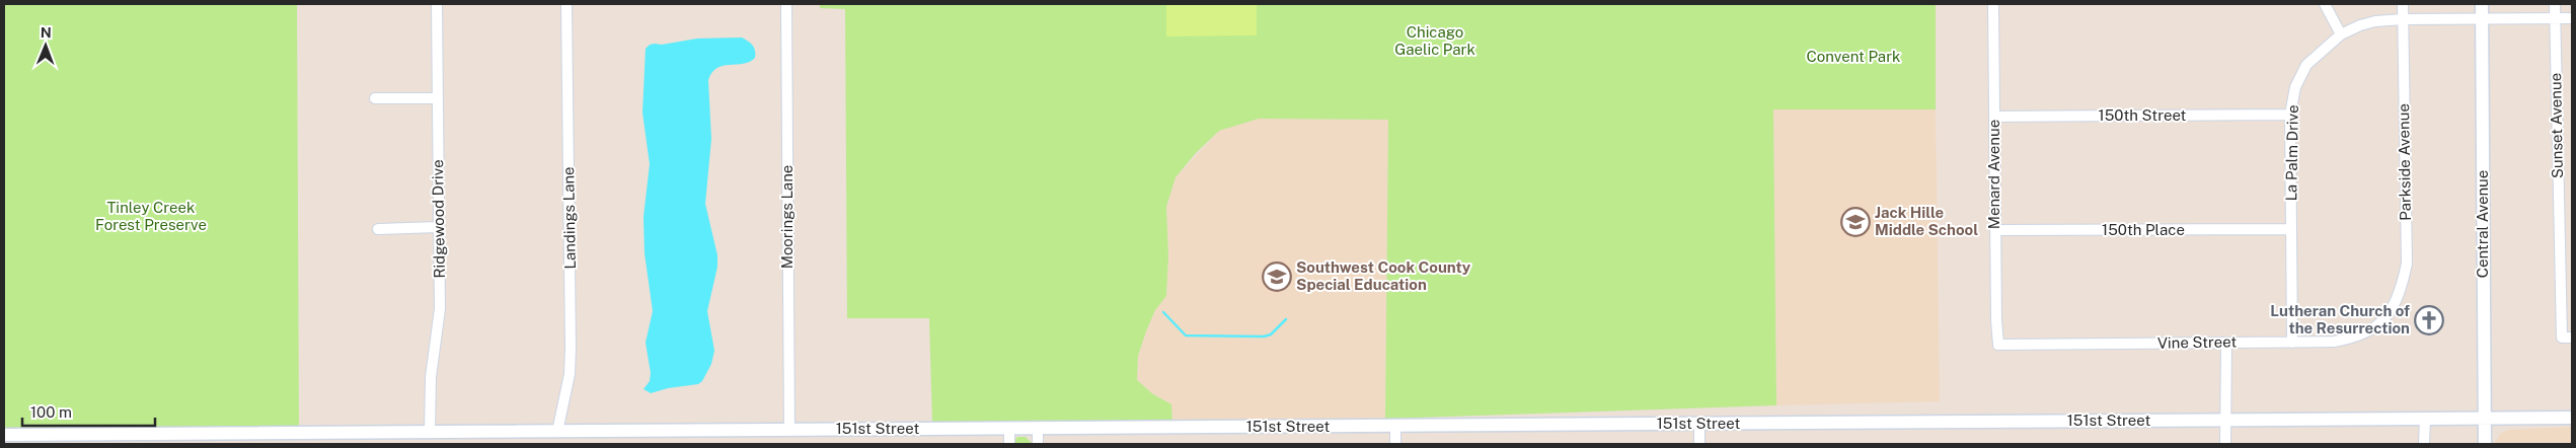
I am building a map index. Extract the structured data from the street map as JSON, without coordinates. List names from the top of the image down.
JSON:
{
  "streets": {
    "street": [
      "150th Street",
      "Sunset Avenue",
      "La Palm Drive",
      "Parkside Avenue",
      "Menard Avenue",
      "Moorings Lane",
      "Landings Lane",
      "Ridgewood Drive",
      "Central Avenue",
      "150th Place",
      "Vine Street",
      "151st Street"
    ]
  },
  "crossings": [
    ["150th Street", "La Palm Drive"],
    ["150th Street", "Menard Avenue"],
    ["Sunset Avenue", "La Palm Drive"],
    ["La Palm Drive", "Parkside Avenue"],
    ["La Palm Drive", "Central Avenue"],
    ["La Palm Drive", "150th Place"],
    ["La Palm Drive", "Vine Street"],
    ["Parkside Avenue", "Vine Street"],
    ["Menard Avenue", "150th Place"],
    ["Menard Avenue", "Vine Street"],
    ["Moorings Lane", "151st Street"],
    ["Landings Lane", "151st Street"],
    ["Ridgewood Drive", "151st Street"],
    ["Central Avenue", "151st Street"]
  ],
  "parks": ["Chicago Gaelic Park", "Convent Park", "Tinley Creek Forest Preserve"],
  "places": {
    "school or university": ["Jack Hille Middle School", "Southwest Cook County Special Education"],
    "church": ["Lutheran Church of the Resurrection"]
  },
  "scale_bar": "100 m",
  "north": "top"
}
